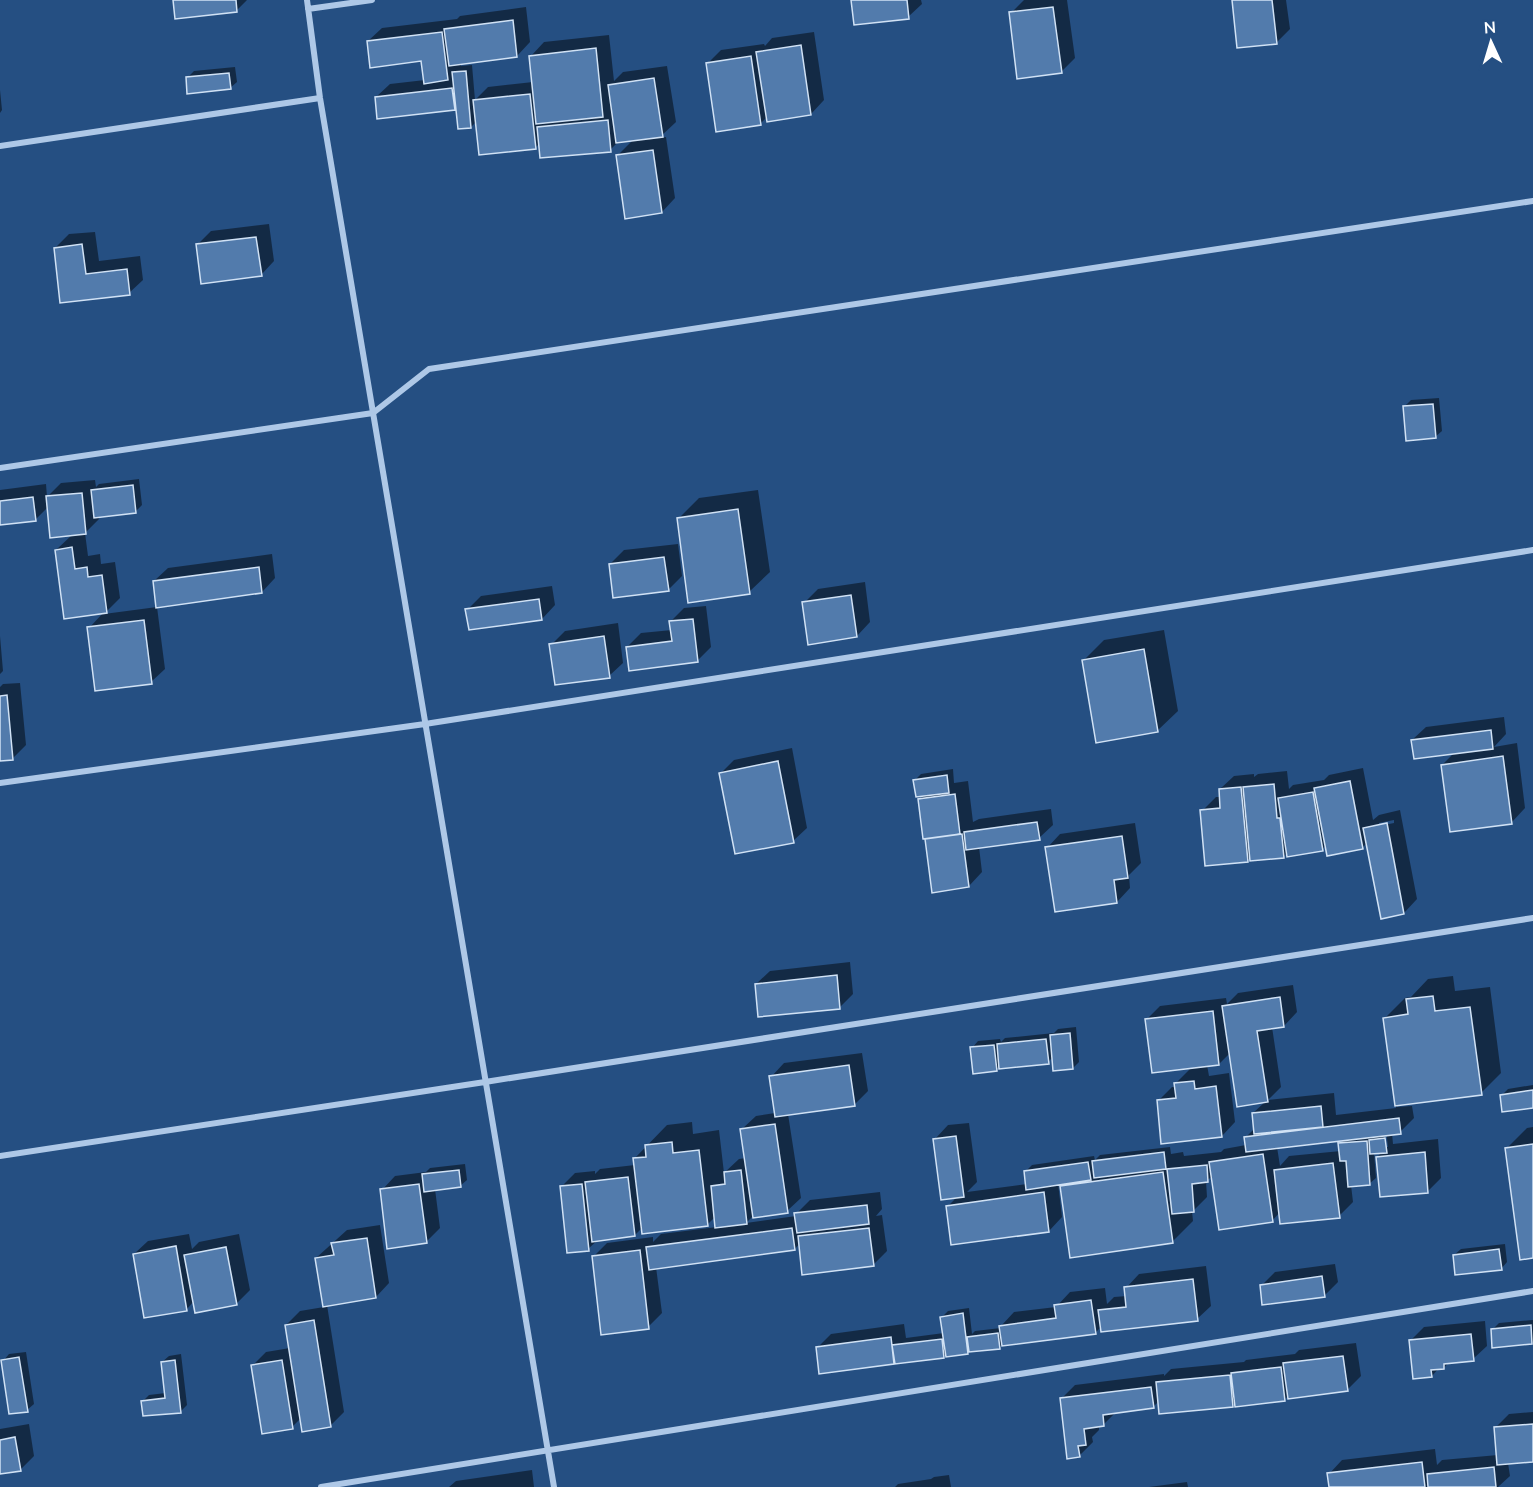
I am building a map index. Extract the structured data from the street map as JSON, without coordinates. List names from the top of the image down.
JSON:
{
  "north": "top"
}
